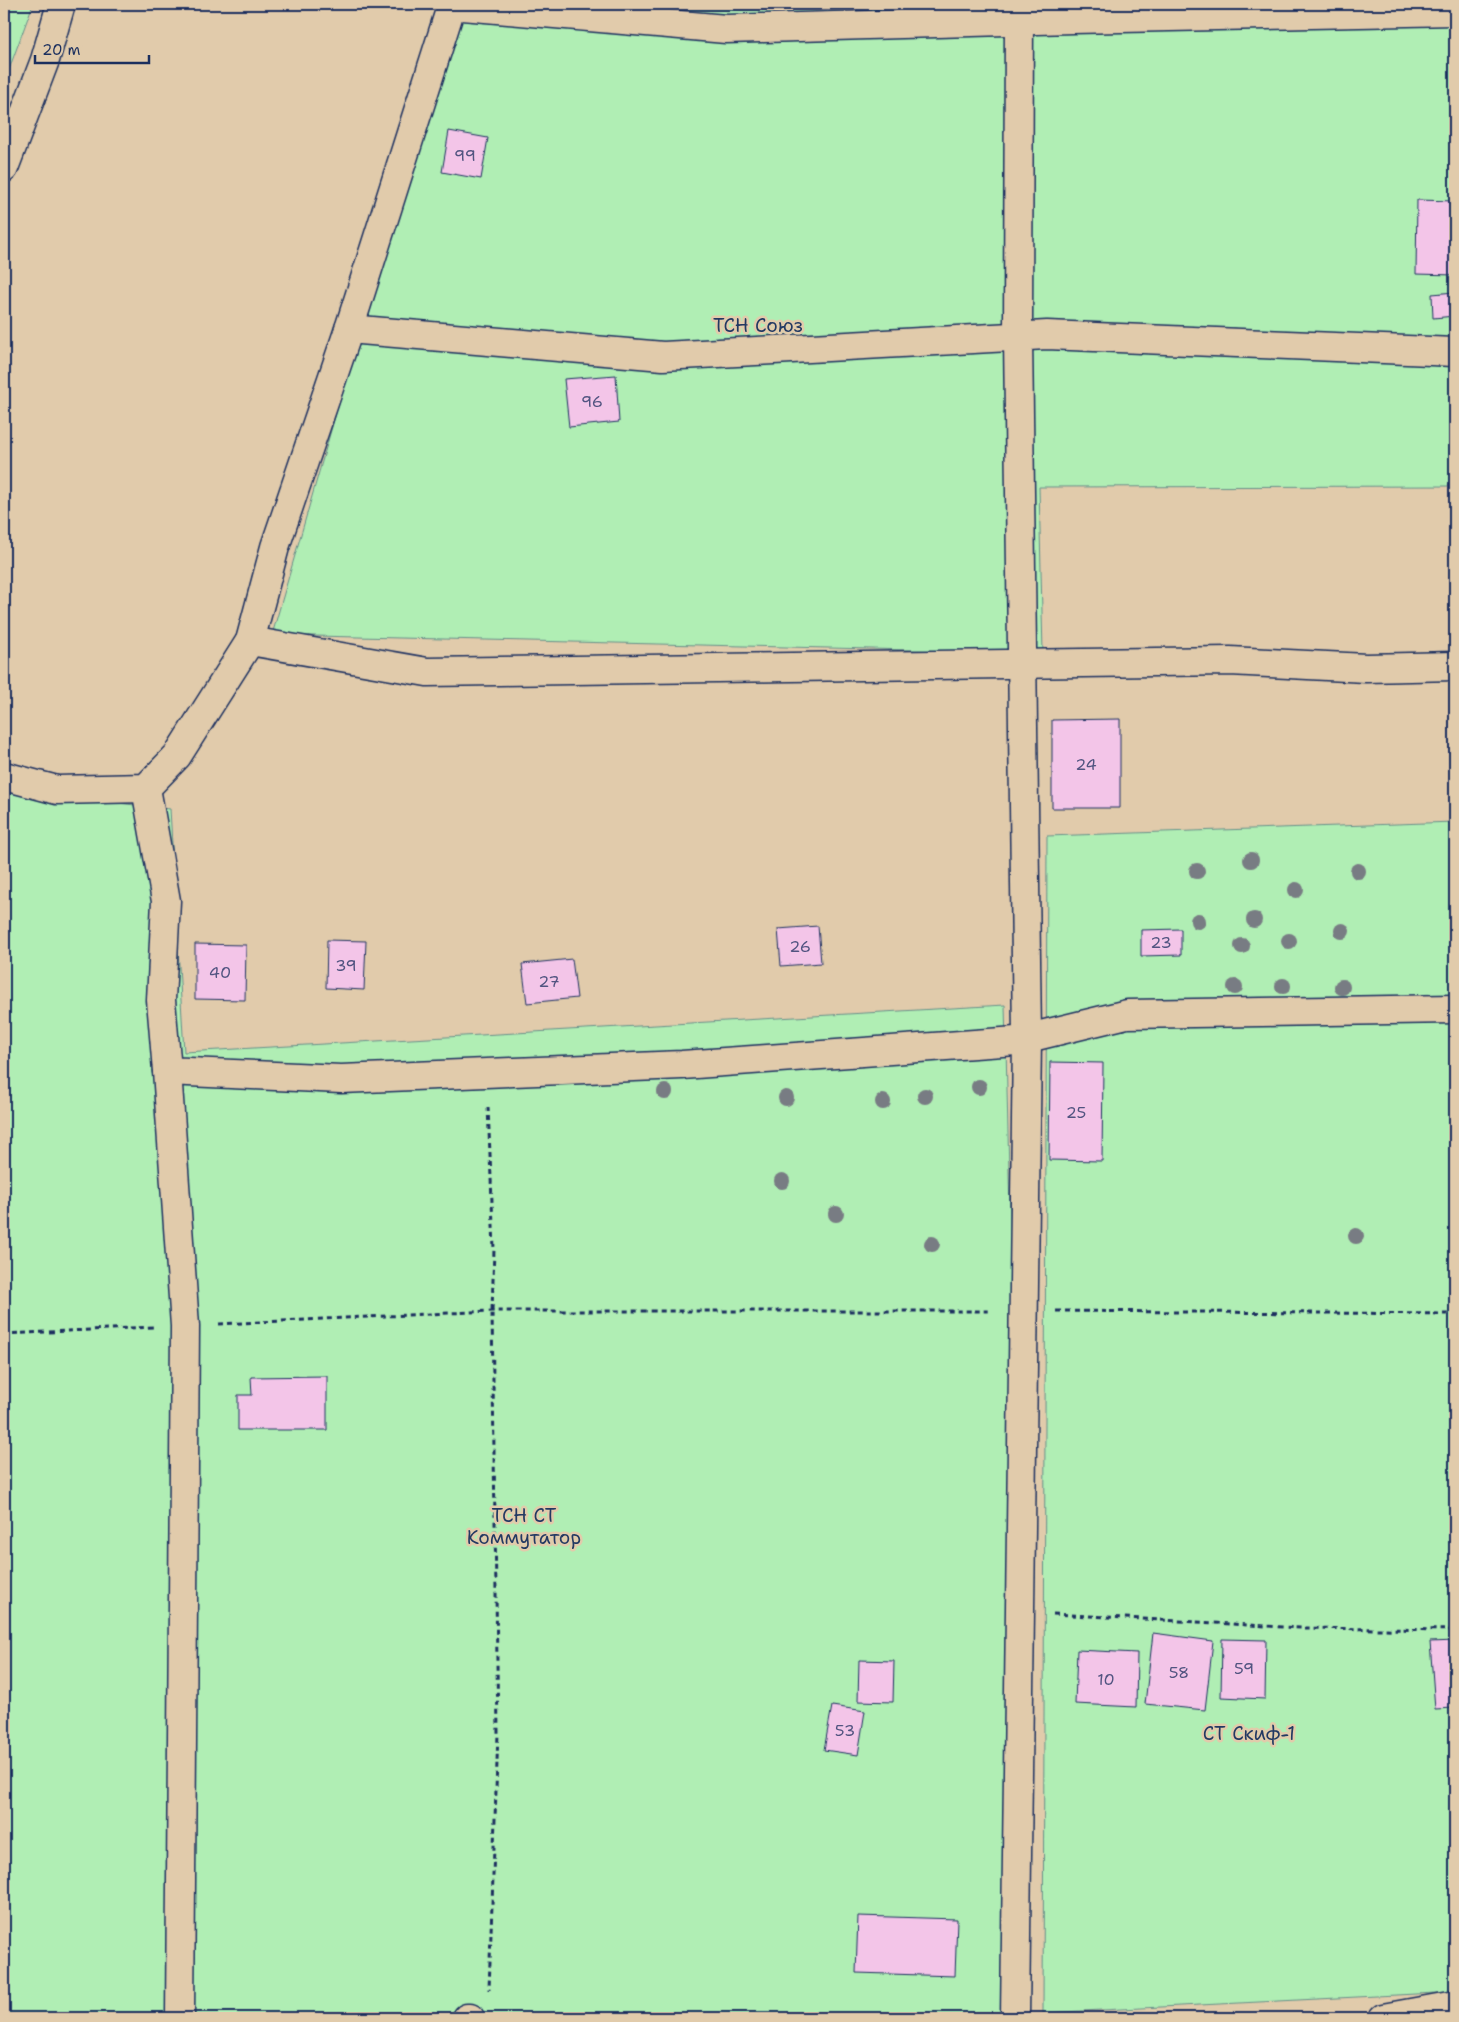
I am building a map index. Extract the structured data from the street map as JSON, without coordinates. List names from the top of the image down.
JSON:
{
  "parks": ["ТСН Союз", "ТСН СТ Коммутатор", "СТ Скиф-1"],
  "house_numbers": [
    "99",
    "96",
    "24",
    "23",
    "26",
    "39",
    "40",
    "27",
    "25",
    "59",
    "58",
    "10",
    "53"
  ],
  "scale_bar": "20 m"
}
